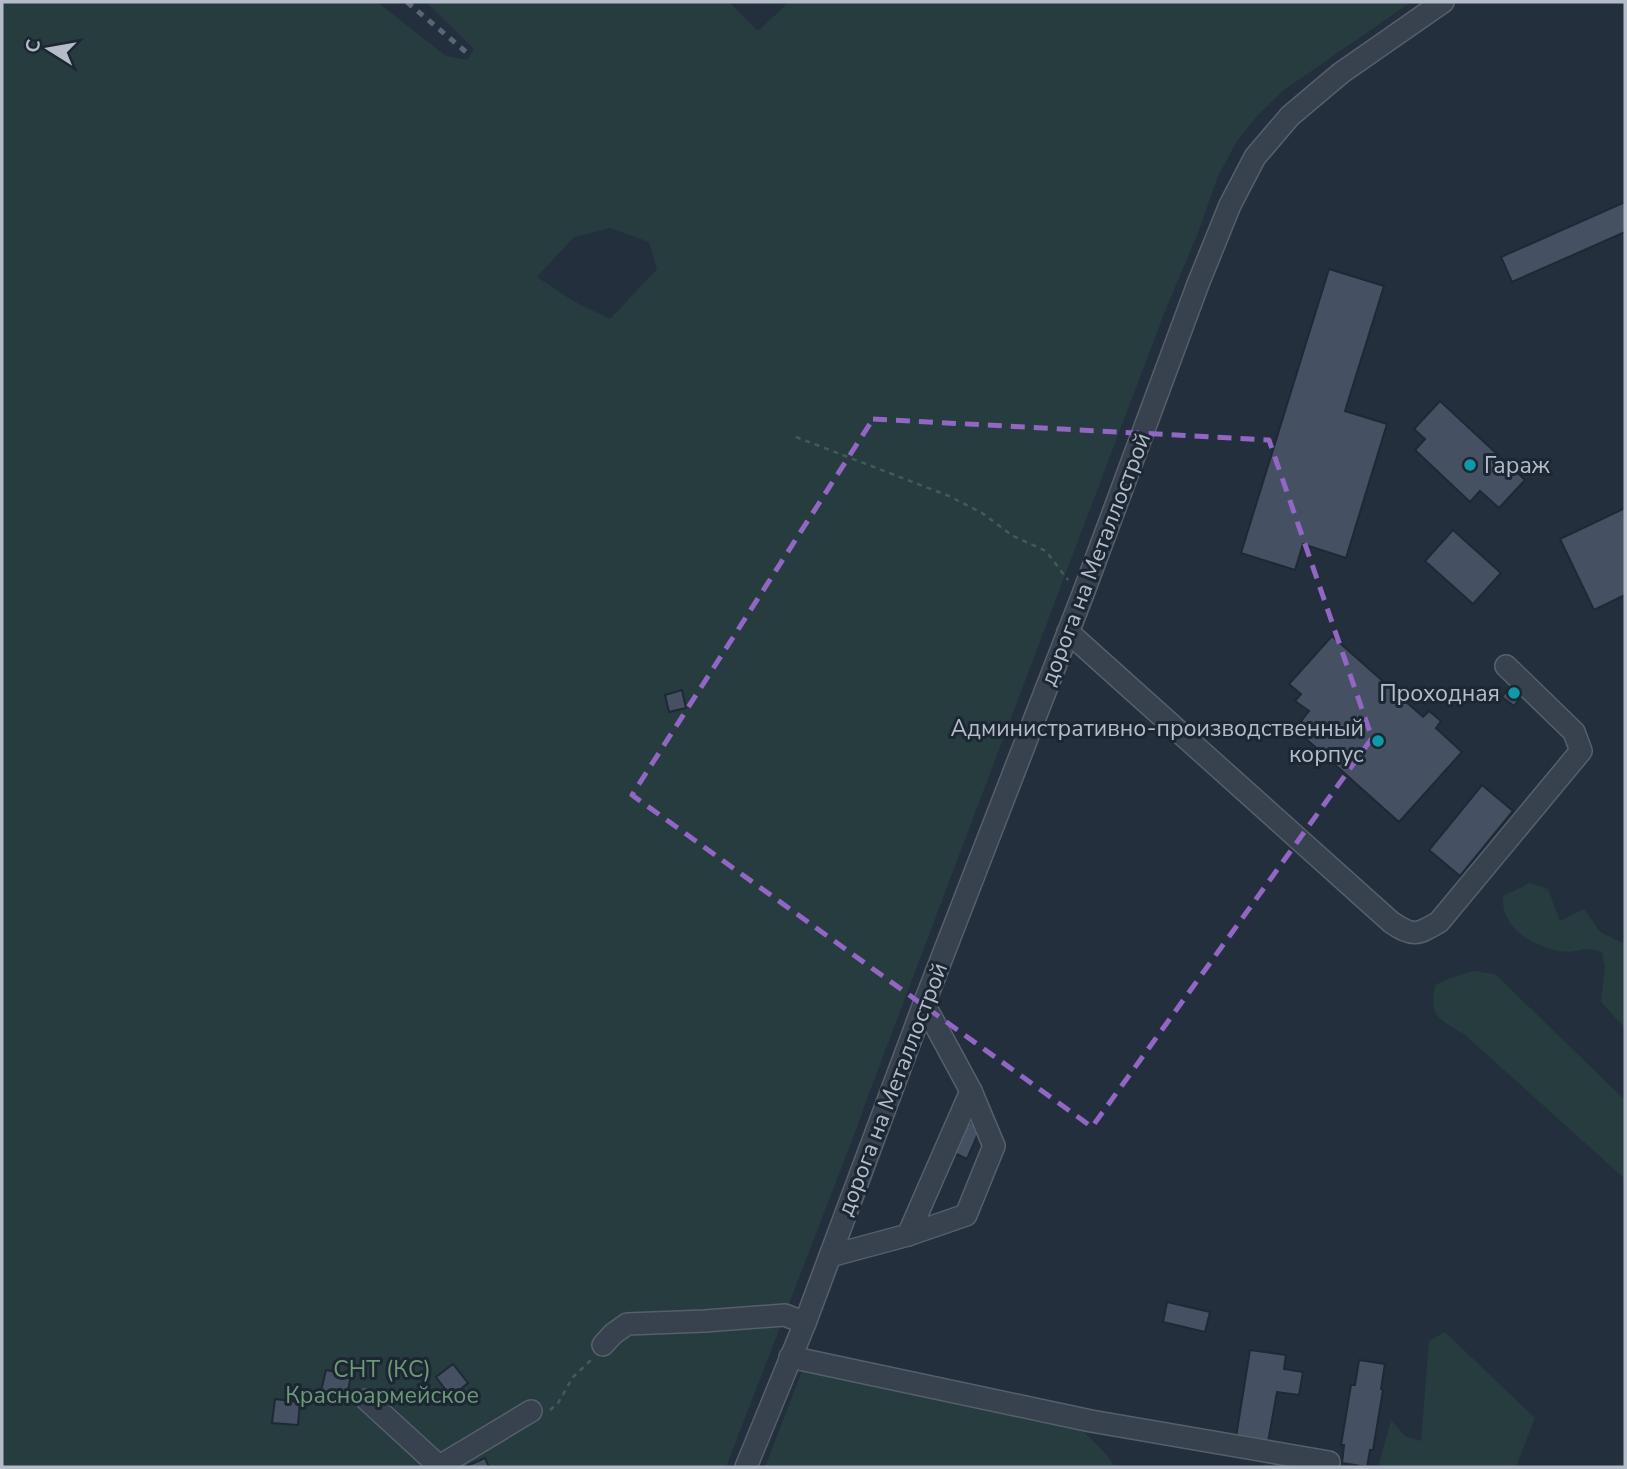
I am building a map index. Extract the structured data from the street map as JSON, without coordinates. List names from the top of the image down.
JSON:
{
  "streets": {
    "street": ["дорога на Металлострой"]
  },
  "parks": ["СНТ (КС) Красноармейское"],
  "places": ["Гараж", "Проходная", "Административно-производственный корпус"],
  "north": "left"
}
